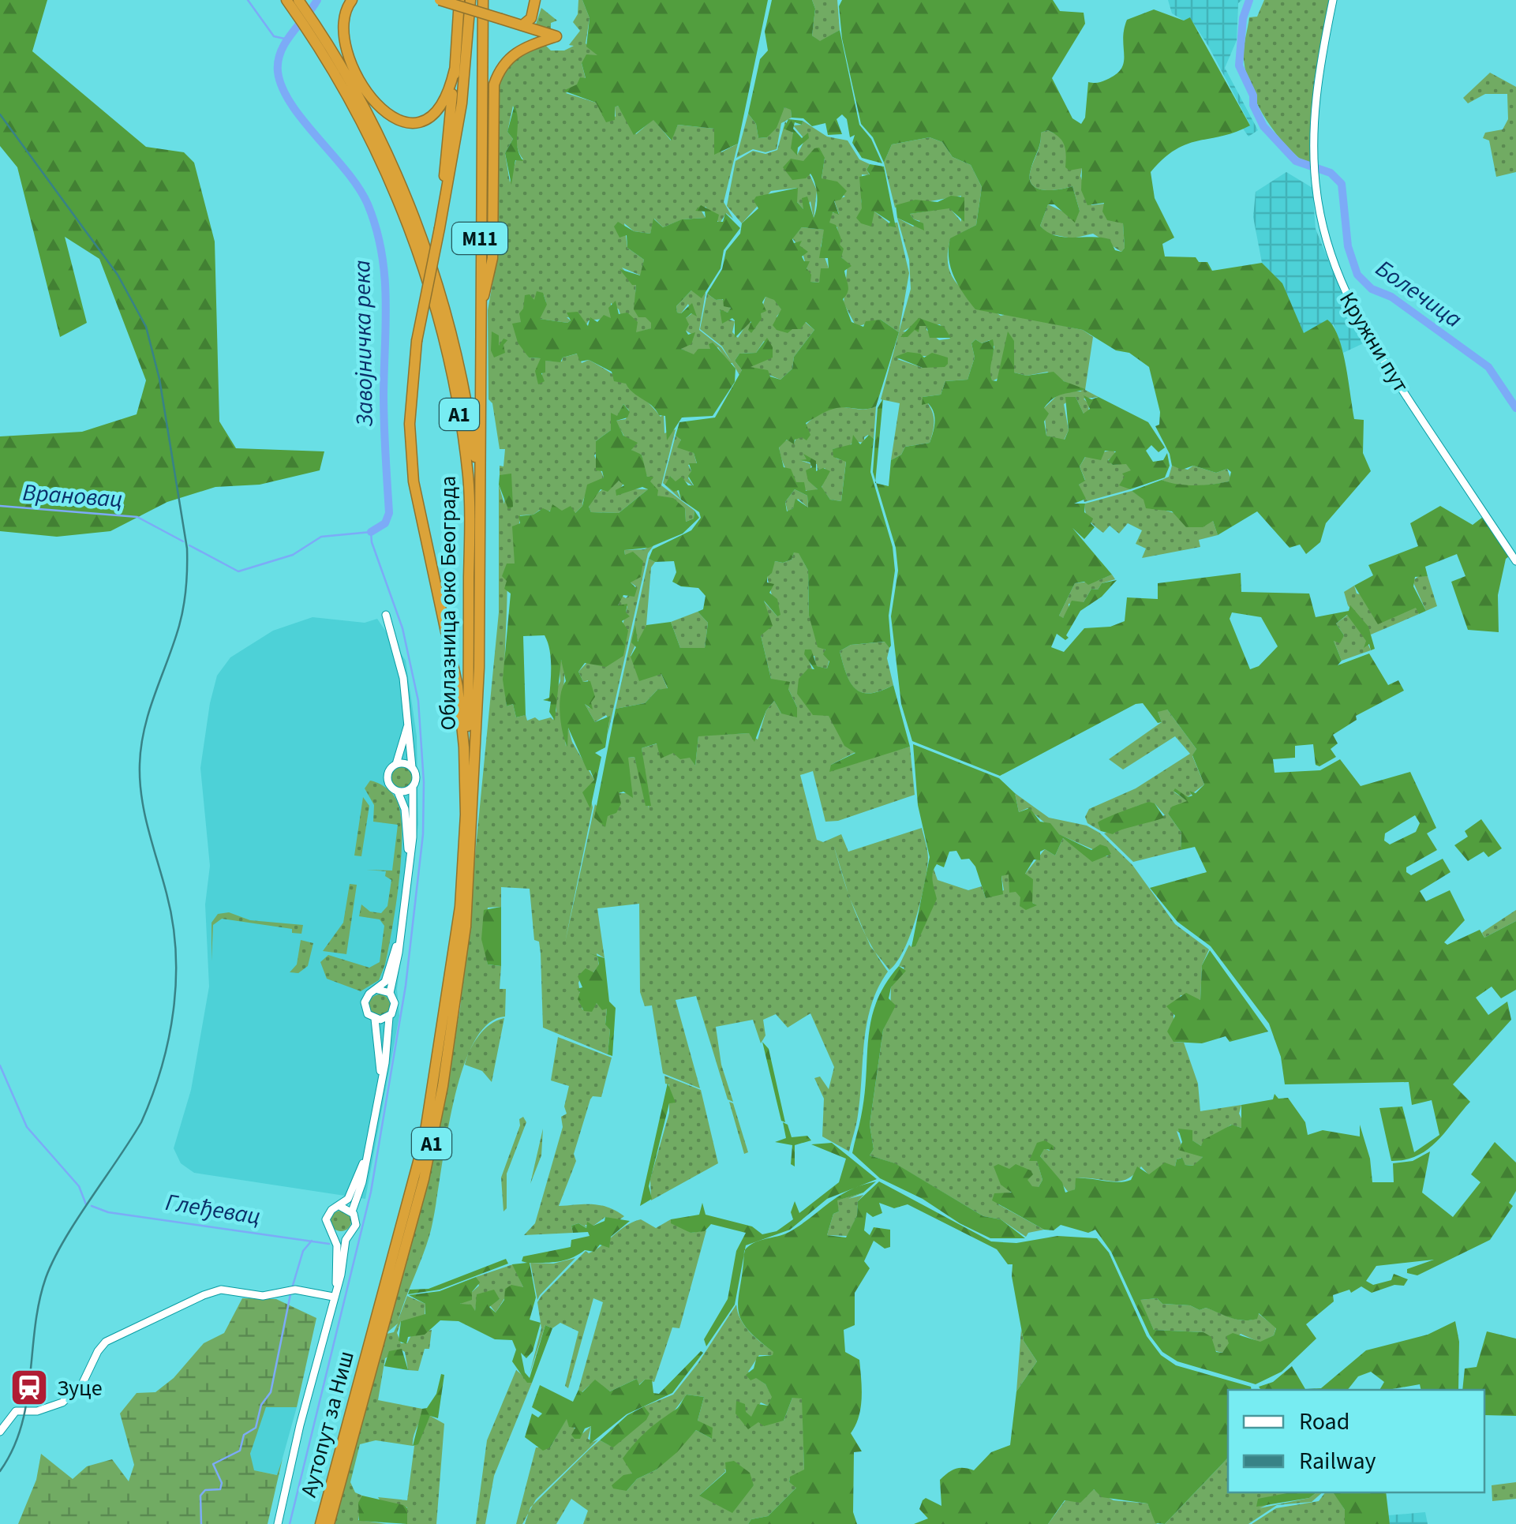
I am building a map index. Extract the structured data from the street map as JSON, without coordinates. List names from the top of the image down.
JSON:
{
  "streets": {
    "highway": [
      "M11",
      "A1",
      "Обилазница око Београда",
      "Аутопут за Ниш"
    ],
    "street": ["Кружни пут"]
  },
  "crossings": [
    ["A1", "Обилазница око Београда"],
    ["A1", "Аутопут за Ниш"]
  ],
  "water": [
    "Болечица",
    "Завојничка река",
    "Врановац",
    "Глеђевац"
  ],
  "places": {
    "station": ["Зуце"]
  },
  "legend": ["Road", "Railway"]
}
